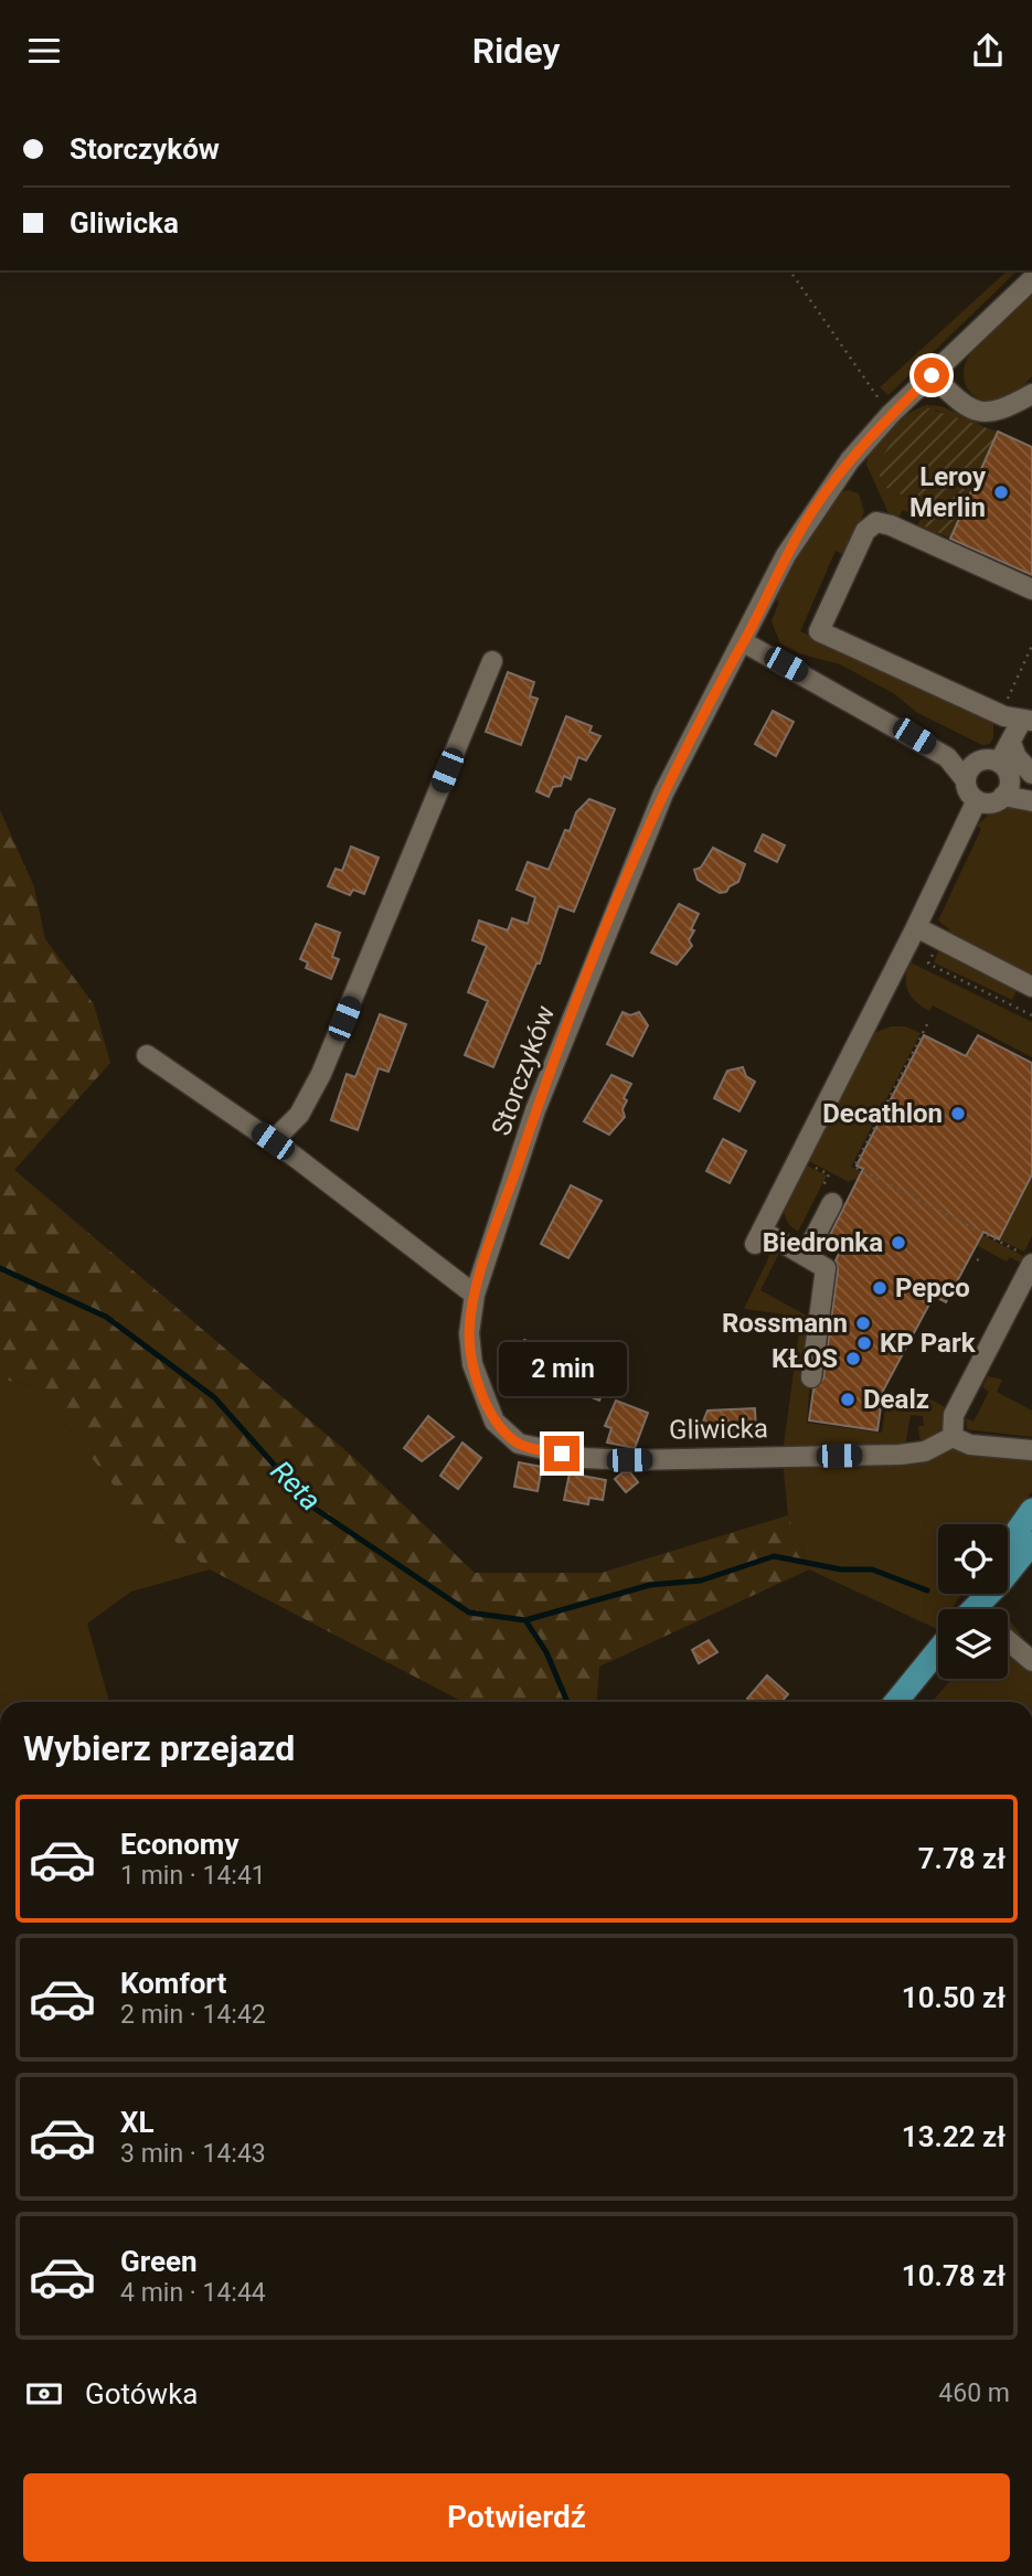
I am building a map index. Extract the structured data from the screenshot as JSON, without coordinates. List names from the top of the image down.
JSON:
{
  "streets": {
    "street": ["Storczyków", "Gliwicka"]
  },
  "crossings": [
    ["Storczyków", "Gliwicka"]
  ],
  "water": ["Reta"],
  "places": [
    "Leroy Merlin",
    "Decathlon",
    "Biedronka",
    "Pepco",
    "Rossmann",
    "KP Park",
    "KŁOS",
    "Dealz"
  ],
  "page": {
    "header": "Ridey",
    "banner": ["Storczyków", "Gliwicka"],
    "bubble": "2 min",
    "heading": "Wybierz przejazd",
    "list": [
      {
        "name": "Economy",
        "note": "1 min · 14:41",
        "value": "7.78 zł"
      },
      {
        "name": "Komfort",
        "note": "2 min · 14:42",
        "value": "10.50 zł"
      },
      {
        "name": "XL",
        "note": "3 min · 14:43",
        "value": "13.22 zł"
      },
      {
        "name": "Green",
        "note": "4 min · 14:44",
        "value": "10.78 zł"
      }
    ],
    "pay": ["Gotówka", "460 m"],
    "buttons": "Potwierdź"
  }
}
